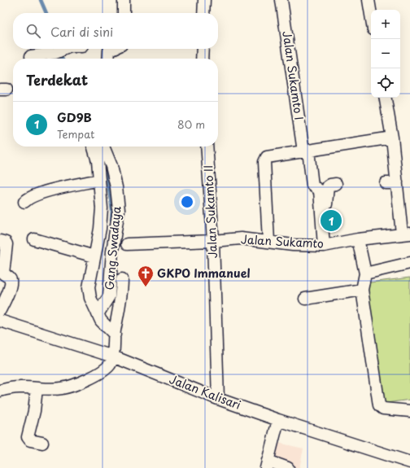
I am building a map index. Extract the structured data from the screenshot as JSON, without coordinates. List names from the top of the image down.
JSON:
{
  "streets": {
    "street": [
      "Jalan Sukamto I",
      "Jalan Sukamto II",
      "Jalan Sukamto",
      "Gang Swadaya",
      "Jalan Kalisari"
    ]
  },
  "crossings": [
    ["Jalan Sukamto II", "Jalan Sukamto"],
    ["Jalan Sukamto II", "Jalan Kalisari"],
    ["Gang Swadaya", "Jalan Kalisari"]
  ],
  "places": {
    "church": ["GKPO Immanuel"]
  },
  "page": {
    "map_buttons": ["+", "−"],
    "search": "Cari di sini",
    "heading": "Terdekat",
    "list": [
      {
        "mark": "1",
        "name": "GD9B",
        "note": "Tempat",
        "value": "80 m"
      }
    ],
    "pins": "1"
  }
}
